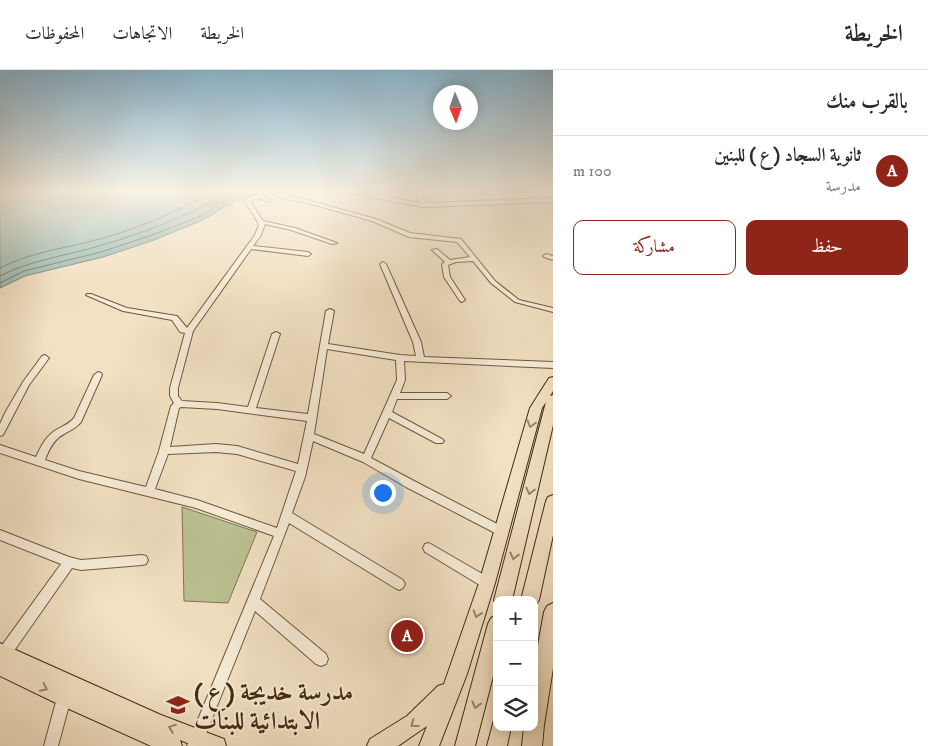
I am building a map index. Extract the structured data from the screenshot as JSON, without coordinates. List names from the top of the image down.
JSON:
{
  "places": {
    "school or university": ["مدرسة خديجة ( ع ) الابتدائية للبنات"]
  },
  "north": "bottom",
  "page": {
    "header": "الخريطة",
    "nav": ["الخريطة", "الاتجاهات", "المحفوظات"],
    "heading": "بالقرب منك",
    "list": [
      {
        "mark": "A",
        "name": "ثانوية السجاد ( ع ) للبنين",
        "note": "مدرسة",
        "value": "100 m"
      }
    ],
    "buttons": ["حفظ", "مشاركة"],
    "map_buttons": ["+", "−"],
    "pins": "A"
  }
}
